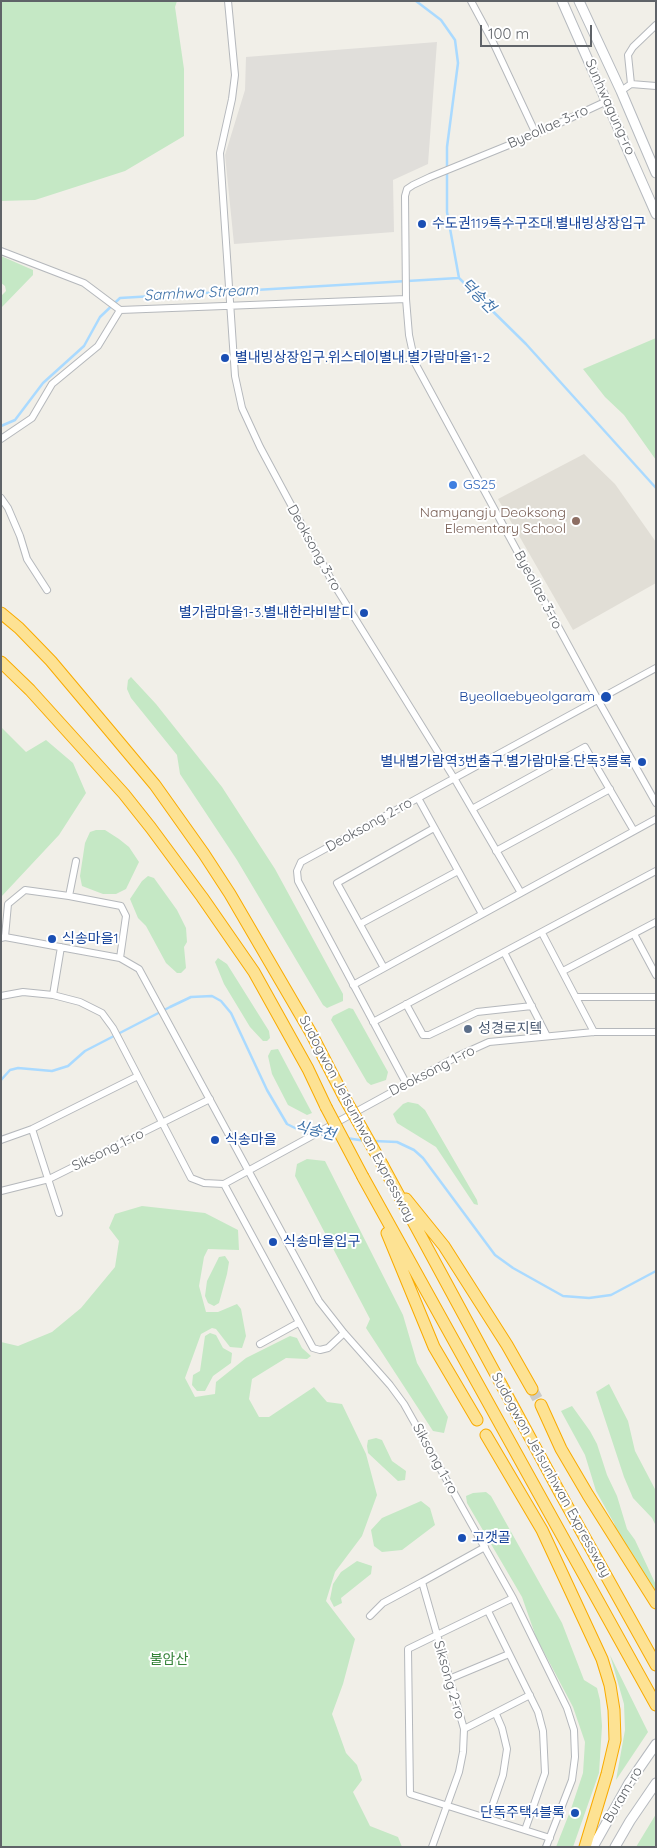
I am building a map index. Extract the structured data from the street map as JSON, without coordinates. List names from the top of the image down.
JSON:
{
  "streets": {
    "highway": ["Sudogwon Je1sunhwan Expressway"],
    "street": [
      "Sunhwagung-ro",
      "Byeollae 3-ro",
      "Deoksong 3-ro",
      "Deoksong 2-ro",
      "Deoksong 1-ro",
      "Siksong 1-ro",
      "Siksong 2-ro",
      "Buram-ro"
    ]
  },
  "crossings": [
    ["Sunhwagung-ro", "Byeollae 3-ro"],
    ["Byeollae 3-ro", "Deoksong 2-ro"],
    ["Deoksong 3-ro", "Deoksong 2-ro"],
    ["Deoksong 2-ro", "Deoksong 1-ro"],
    ["Deoksong 1-ro", "Siksong 1-ro"]
  ],
  "water": ["Samhwa Stream", "덕송천", "식송천"],
  "parks": ["불암산"],
  "places": [
    "수도권119특수구조대.별내빙상장입구",
    "별내빙상장입구.위스테이별내.별가람마을1-2",
    "GS25",
    "Namyangju Deoksong Elementary School",
    "별가람마을1-3.별내한라비발디",
    "Byeollaebyeolgaram",
    "별내별가람역3번출구.별가람마을.단독3블록",
    "식송마을1",
    "성경로지텍",
    "식송마을",
    "식송마을입구",
    "고갯골",
    "단독주택4블록"
  ],
  "scale_bar": "100 m"
}
